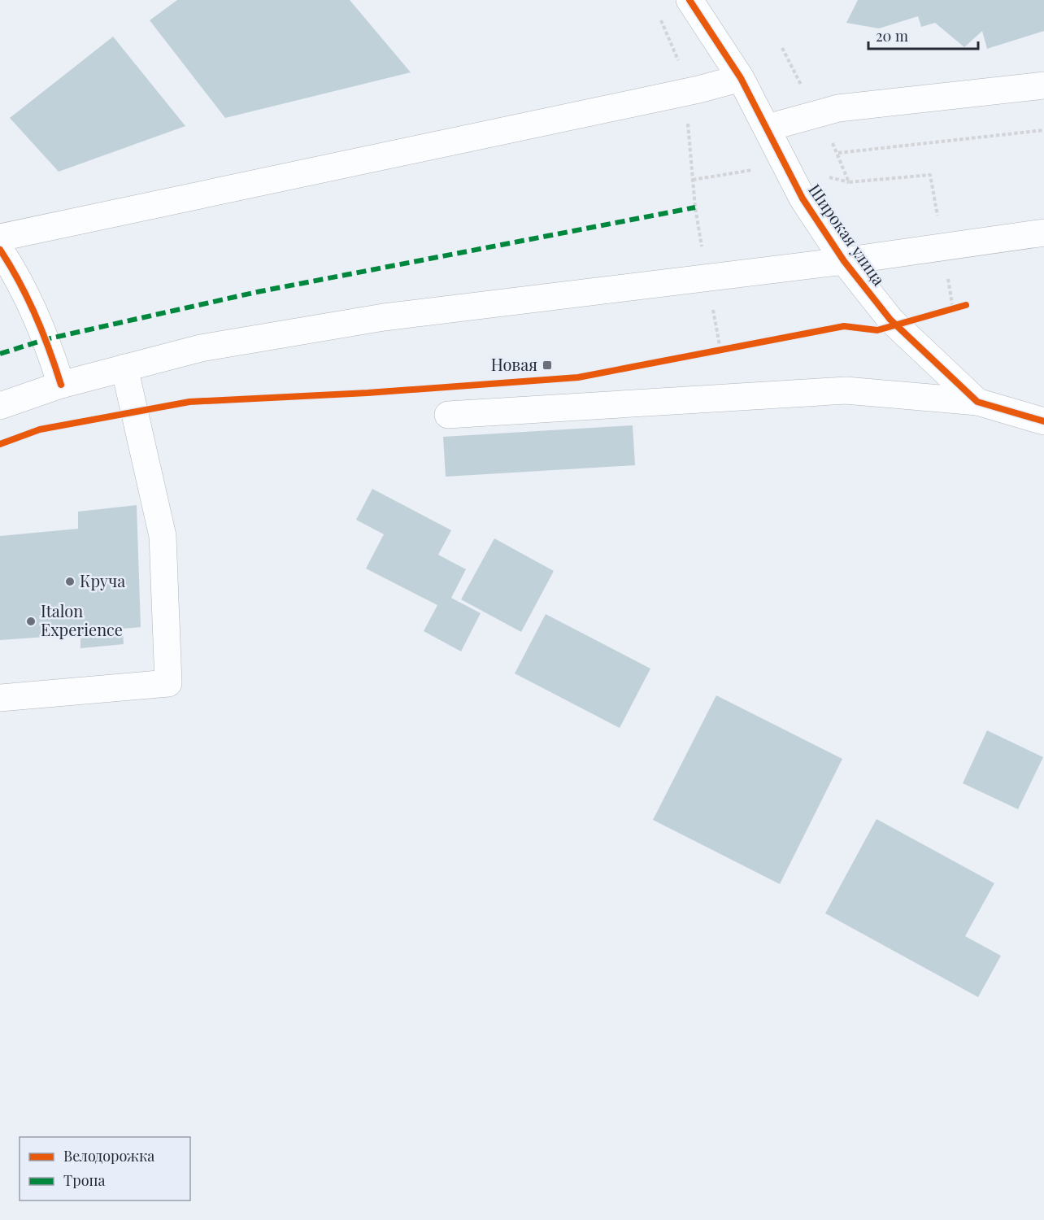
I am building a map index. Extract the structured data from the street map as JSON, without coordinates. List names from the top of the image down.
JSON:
{
  "streets": {
    "main road": ["Широкая улица"]
  },
  "places": {
    "transit": ["Новая"],
    "other": ["Круча", "Italon Experience"]
  },
  "legend": ["Велодорожка", "Тропа"],
  "scale_bar": "20 m"
}
